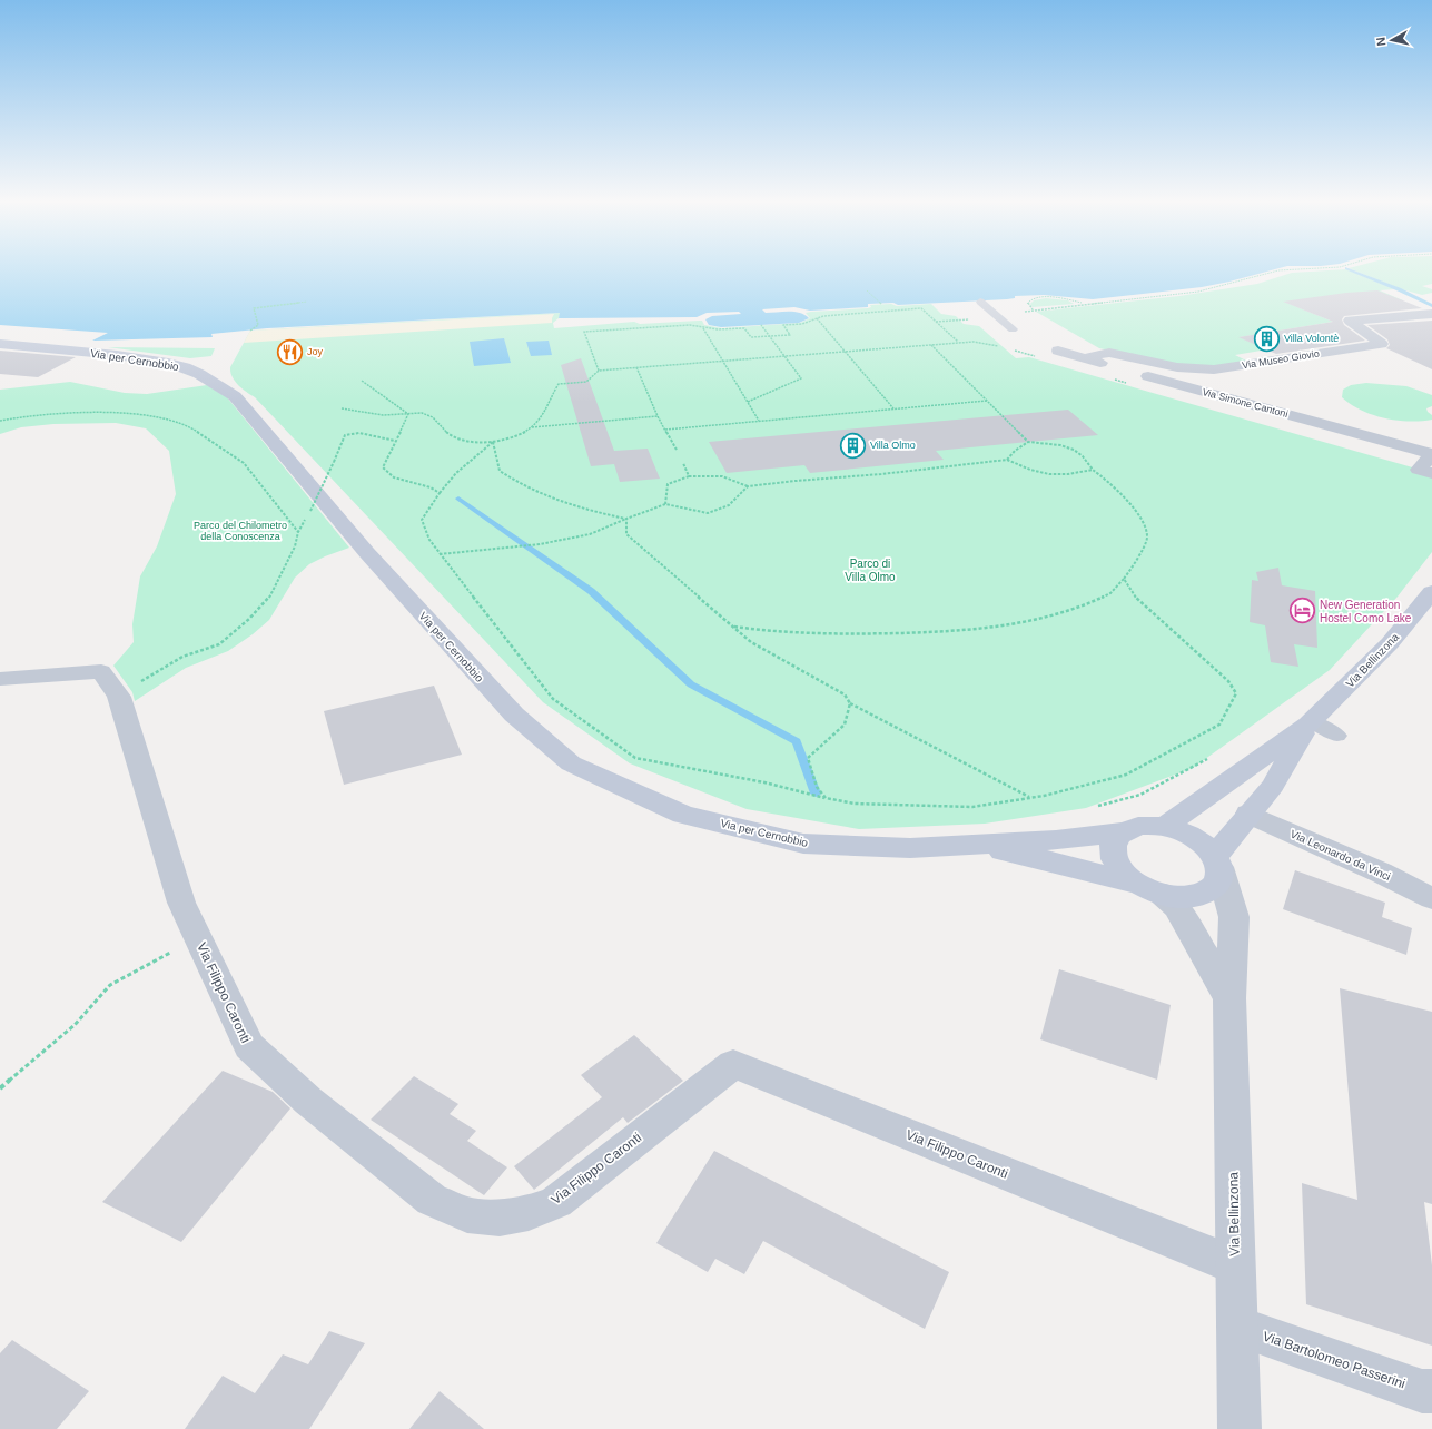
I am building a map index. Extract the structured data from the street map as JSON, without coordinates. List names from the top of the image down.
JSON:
{
  "streets": {
    "main road": ["Via per Cernobbio", "Via Bellinzona"],
    "street": [
      "Via Museo Giovio",
      "Via Simone Cantoni",
      "Via Leonardo da Vinci",
      "Via Filippo Caronti",
      "Via Bartolomeo Passerini"
    ]
  },
  "crossings": [
    ["Via per Cernobbio", "Via Bellinzona"],
    ["Via Museo Giovio", "Via Simone Cantoni"],
    ["Via Bellinzona", "Via Leonardo da Vinci"],
    ["Via Bellinzona", "Via Filippo Caronti"],
    ["Via Bellinzona", "Via Bartolomeo Passerini"]
  ],
  "parks": ["Parco del Chilometro della Conoscenza", "Parco di Villa Olmo"],
  "places": {
    "building": ["Villa Volontè", "Villa Olmo"],
    "restaurant": ["Joy"],
    "hotel": ["New Generation Hostel Como Lake"]
  },
  "north": "left"
}
